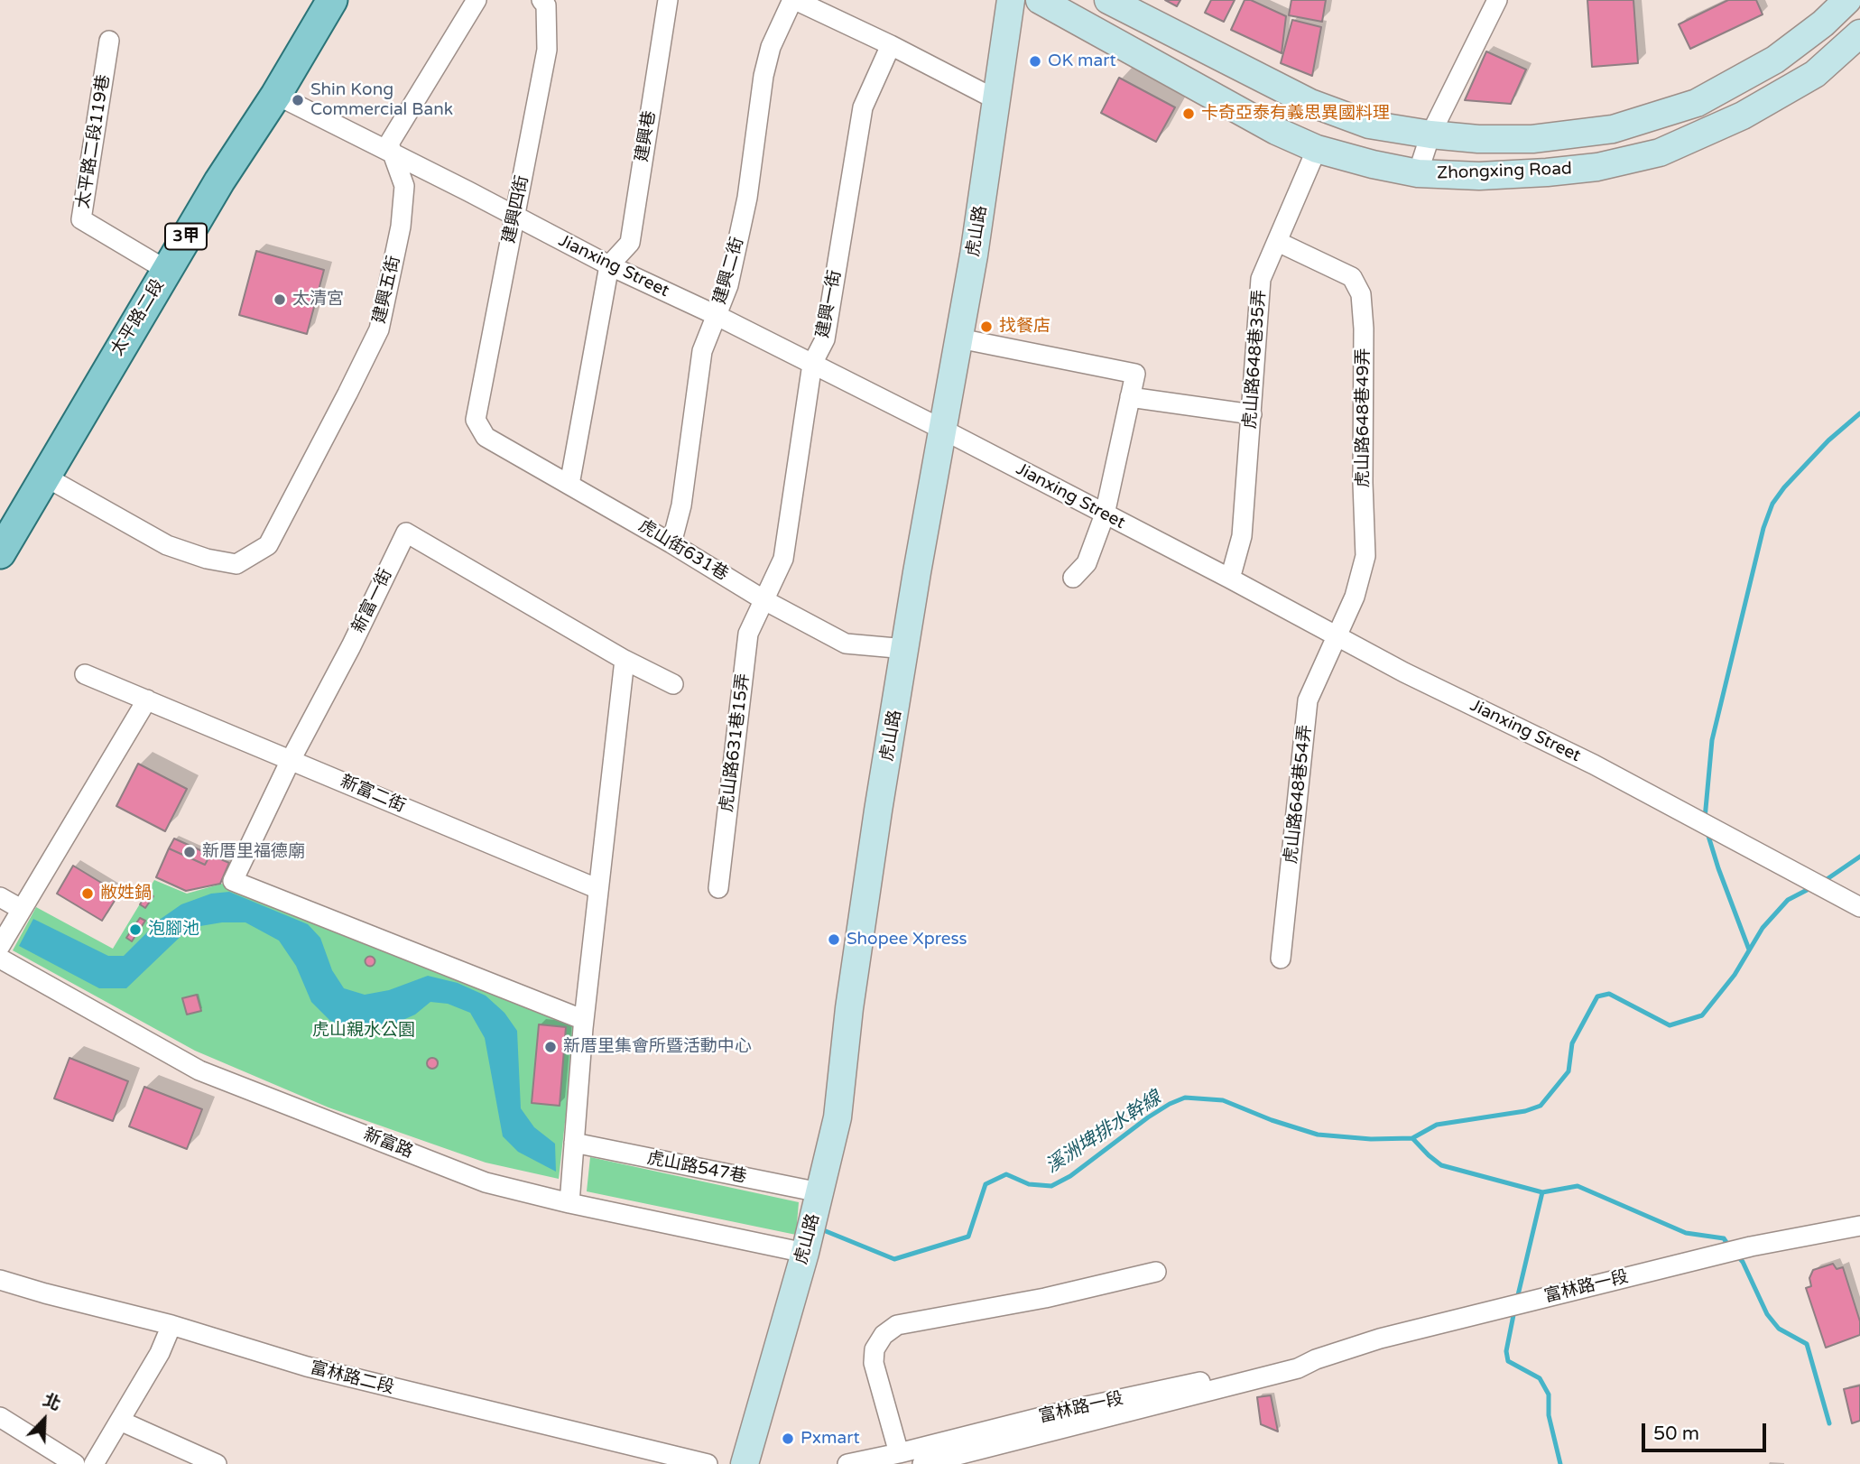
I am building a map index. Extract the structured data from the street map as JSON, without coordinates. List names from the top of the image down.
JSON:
{
  "streets": {
    "main road": ["3甲", "太平路二段"],
    "street": [
      "建興巷",
      "太平路二段119巷",
      "Zhongxing Road",
      "建興四街",
      "虎山路",
      "Jianxing Street",
      "建興二街",
      "建興五街",
      "建興一街",
      "虎山路648巷35弄",
      "虎山路648巷49弄",
      "虎山街631巷",
      "新富一街",
      "虎山路631巷15弄",
      "新富二街",
      "虎山路648巷54弄",
      "新富路",
      "虎山路547巷",
      "富林路一段",
      "富林路二段"
    ]
  },
  "crossings": [
    ["建興巷", "Jianxing Street"],
    ["太平路二段119巷", "太平路二段"],
    ["Zhongxing Road", "虎山路648巷35弄"],
    ["建興四街", "Jianxing Street"],
    ["建興四街", "虎山街631巷"],
    ["虎山路", "Jianxing Street"],
    ["虎山路", "虎山街631巷"],
    ["虎山路", "新富路"],
    ["虎山路", "虎山路547巷"],
    ["3甲", "建興五街"],
    ["3甲", "太平路二段"],
    ["Jianxing Street", "建興二街"],
    ["Jianxing Street", "建興五街"],
    ["Jianxing Street", "建興一街"],
    ["Jianxing Street", "太平路二段"],
    ["Jianxing Street", "虎山路648巷35弄"],
    ["Jianxing Street", "虎山路648巷49弄"],
    ["Jianxing Street", "虎山路648巷54弄"],
    ["建興二街", "虎山街631巷"],
    ["建興五街", "太平路二段"],
    ["建興一街", "虎山街631巷"],
    ["建興一街", "虎山路631巷15弄"],
    ["虎山路648巷35弄", "虎山路648巷49弄"],
    ["虎山路648巷49弄", "虎山路648巷54弄"],
    ["虎山街631巷", "虎山路631巷15弄"],
    ["新富一街", "新富二街"]
  ],
  "water": ["溪洲埤排水幹線"],
  "parks": ["虎山親水公園"],
  "places": [
    "OK mart",
    "Shin Kong Commercial Bank",
    "卡奇亞泰有義思異國料理",
    "太清宮",
    "找餐店",
    "新厝里福德廟",
    "敝姓鍋",
    "泡腳池",
    "Shopee Xpress",
    "新厝里集會所暨活動中心",
    "Pxmart"
  ],
  "scale_bar": "50 m",
  "north": "top right"
}
